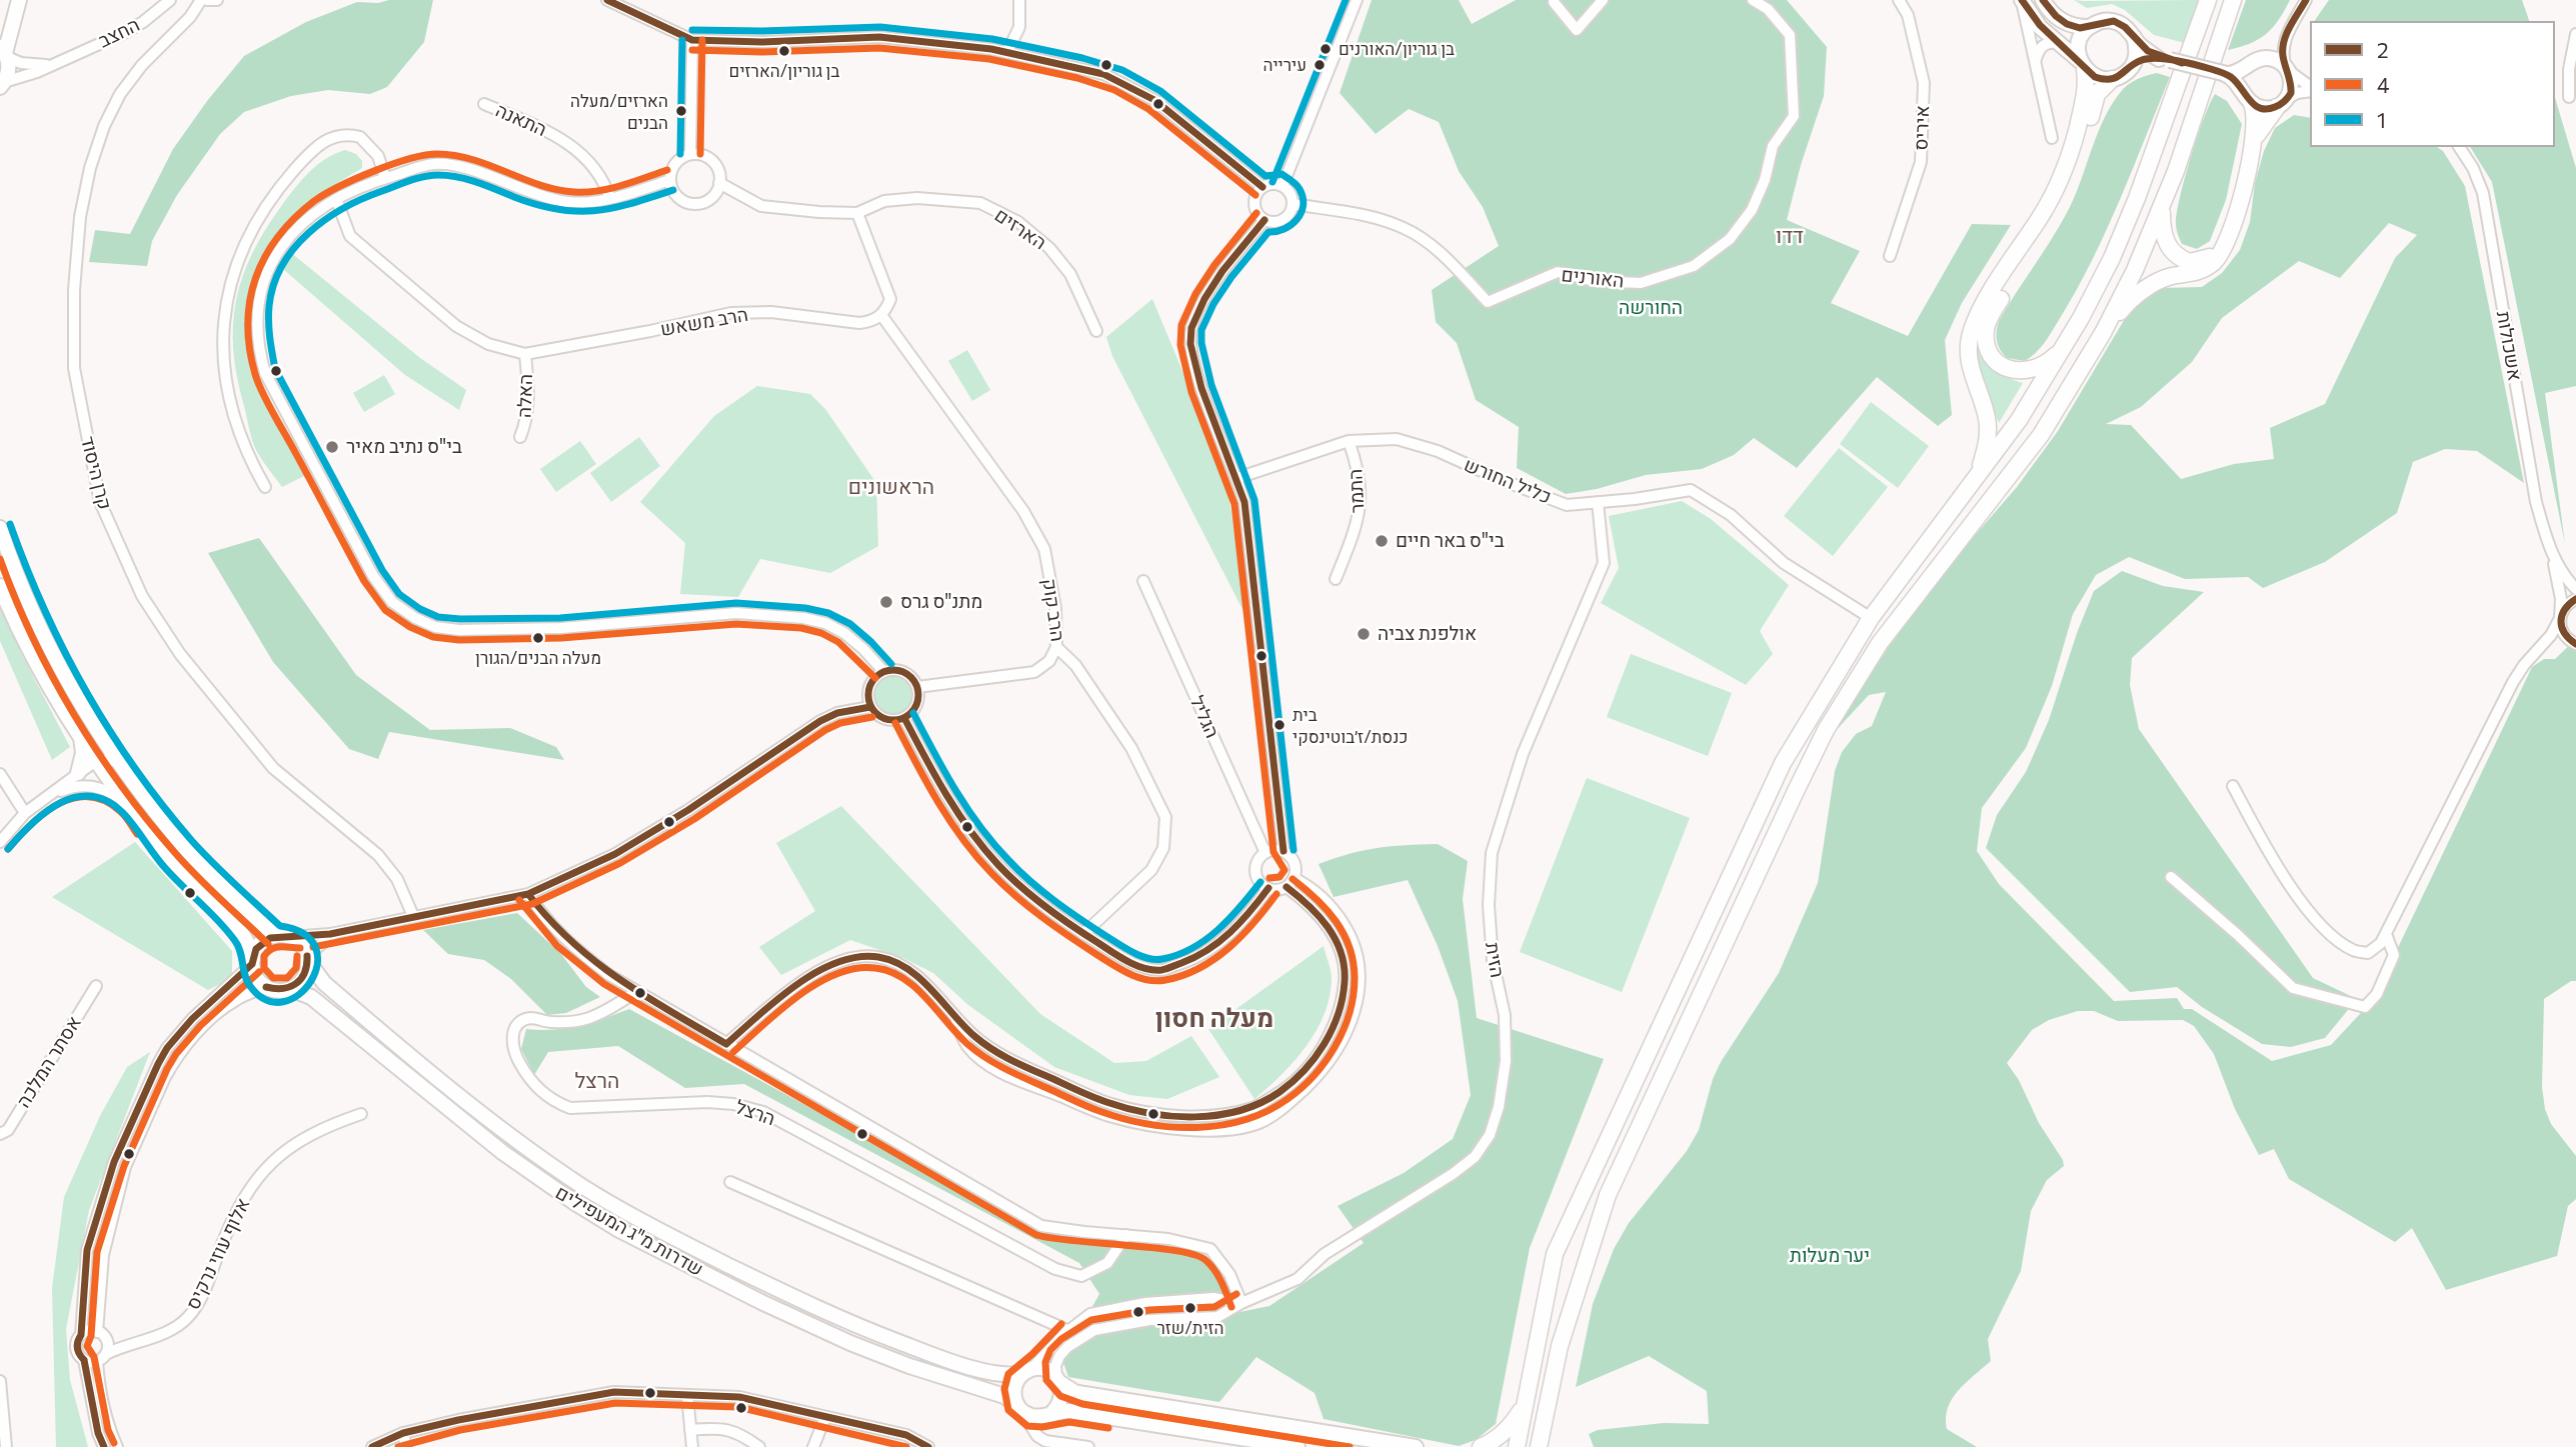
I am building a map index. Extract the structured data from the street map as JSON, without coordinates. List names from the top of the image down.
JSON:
{
  "streets": {
    "main road": ["שדרות מ\"ג המעפילים"],
    "street": [
      "החצב",
      "התאנה",
      "איריס",
      "הארזים",
      "האורנים",
      "הרב משאש",
      "אשכולות",
      "האלה",
      "קרן היסוד",
      "כליל החורש",
      "התמר",
      "הרב קוק",
      "הגליל",
      "הזית",
      "אסתר המלכה",
      "הרצל",
      "אלוף עוזי נרקיס"
    ]
  },
  "crossings": [
    ["הרב משאש", "האלה"],
    ["הרב משאש", "הרב קוק"],
    ["כליל החורש", "התמר"],
    ["כליל החורש", "הזית"],
    ["הזית", "שדרות מ\"ג המעפילים"]
  ],
  "districts": [
    "דדו",
    "הראשונים",
    "מעלה חסון",
    "הרצל"
  ],
  "parks": ["החורשה", "יער מעלות"],
  "places": [
    "בן גוריון/האורנים",
    "בן גוריון/הארזים",
    "עירייה",
    "הארזים/מעלה הבנים",
    "בי\"ס נתיב מאיר",
    "בי\"ס באר חיים",
    "מתנ\"ס גרס",
    "אולפנת צביה",
    "מעלה הבנים/הגורן",
    "בית כנסת/ז׳בוטינסקי",
    "הזית/שזר"
  ],
  "lines": ["transit line 2", "transit line 1", "transit line 4"],
  "legend": ["2", "4", "1"]
}
